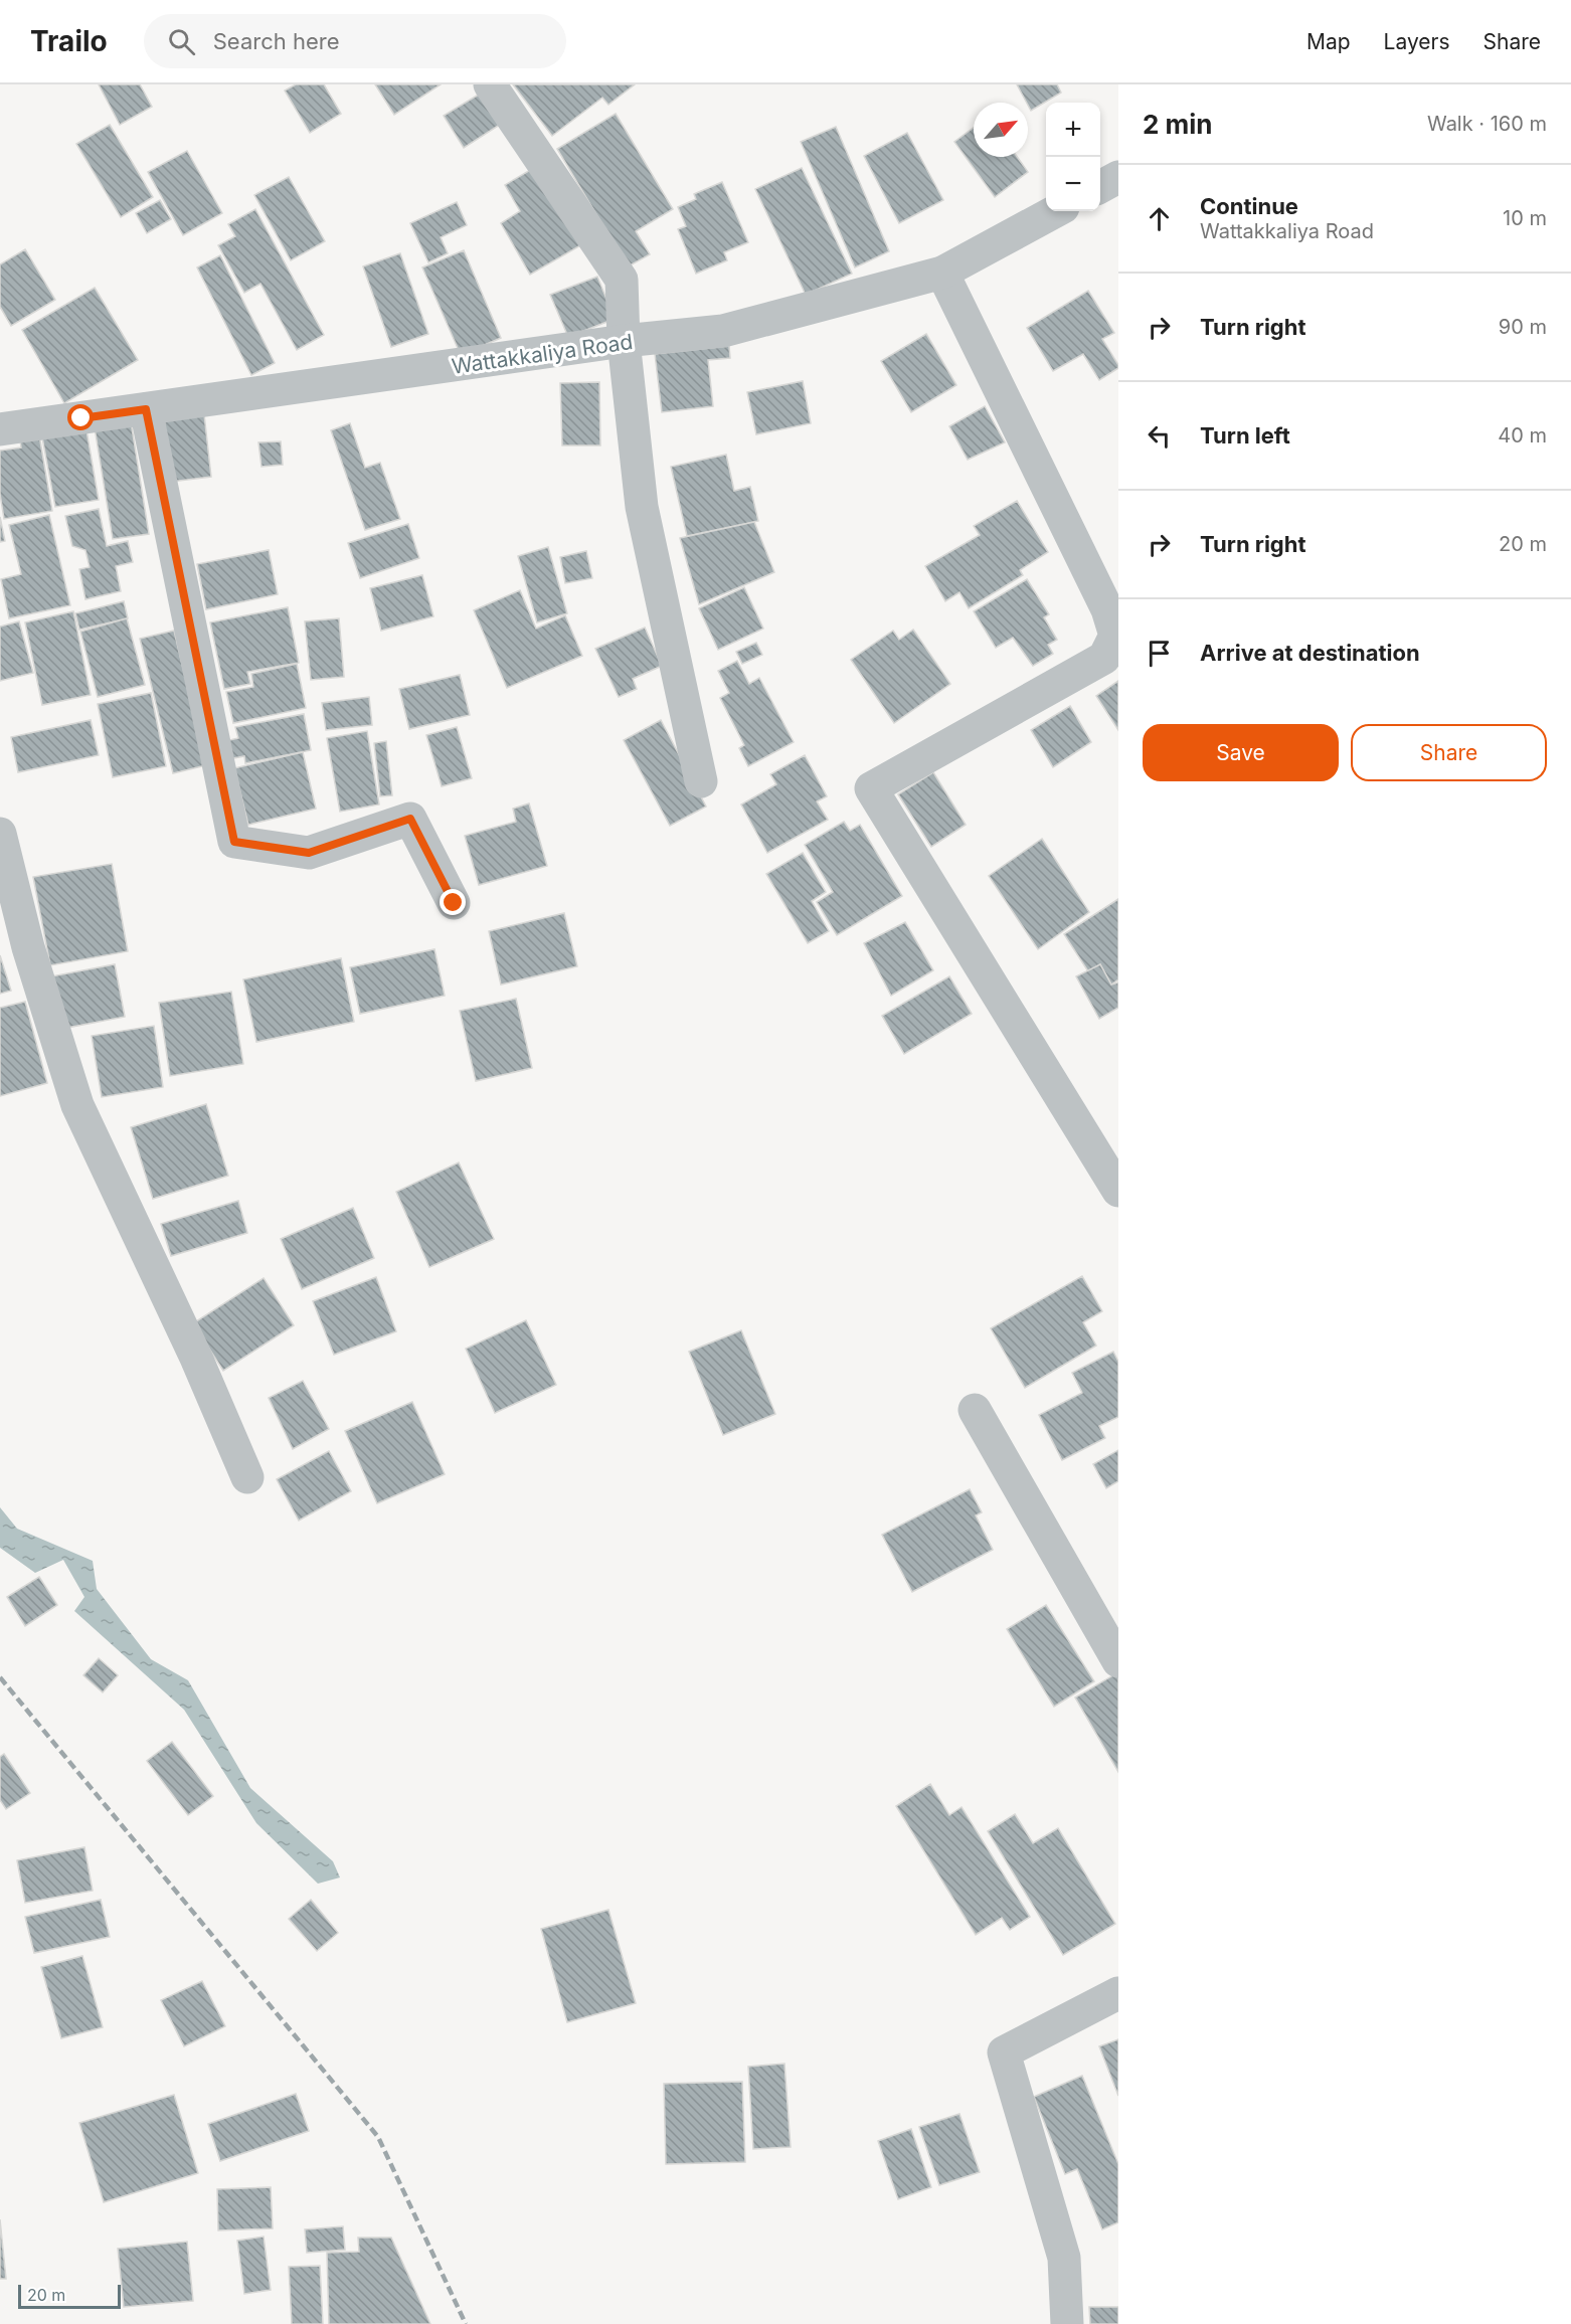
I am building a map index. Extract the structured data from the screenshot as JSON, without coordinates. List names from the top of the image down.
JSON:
{
  "streets": {
    "street": ["Wattakkaliya Road"]
  },
  "scale_bar": "20 m",
  "north": "top right",
  "page": {
    "header": "Trailo",
    "search": "Search here",
    "nav": ["Map", "Layers", "Share"],
    "heading": ["2 min", "Walk · 160 m"],
    "map_buttons": ["+", "−"],
    "list": [
      ["Continue", "Wattakkaliya Road", "10 m"],
      ["Turn right", "90 m"],
      ["Turn left", "40 m"],
      ["Turn right", "20 m"],
      "Arrive at destination"
    ],
    "buttons": ["Save", "Share"],
    "scale": "20 m"
  }
}
